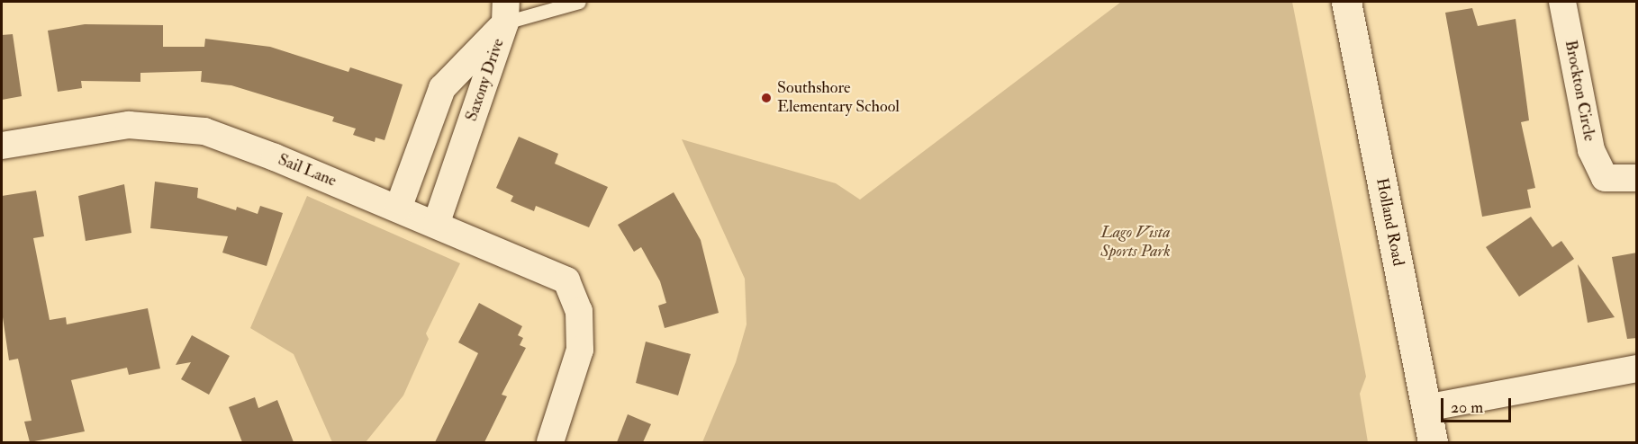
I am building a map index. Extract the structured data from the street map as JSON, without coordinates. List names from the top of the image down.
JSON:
{
  "streets": {
    "main road": ["Holland Road"],
    "street": ["Saxony Drive", "Brockton Circle", "Sail Lane"]
  },
  "crossings": [
    ["Saxony Drive", "Sail Lane"]
  ],
  "parks": ["Lago Vista Sports Park"],
  "places": ["Southshore Elementary School"],
  "scale_bar": "20 m"
}
